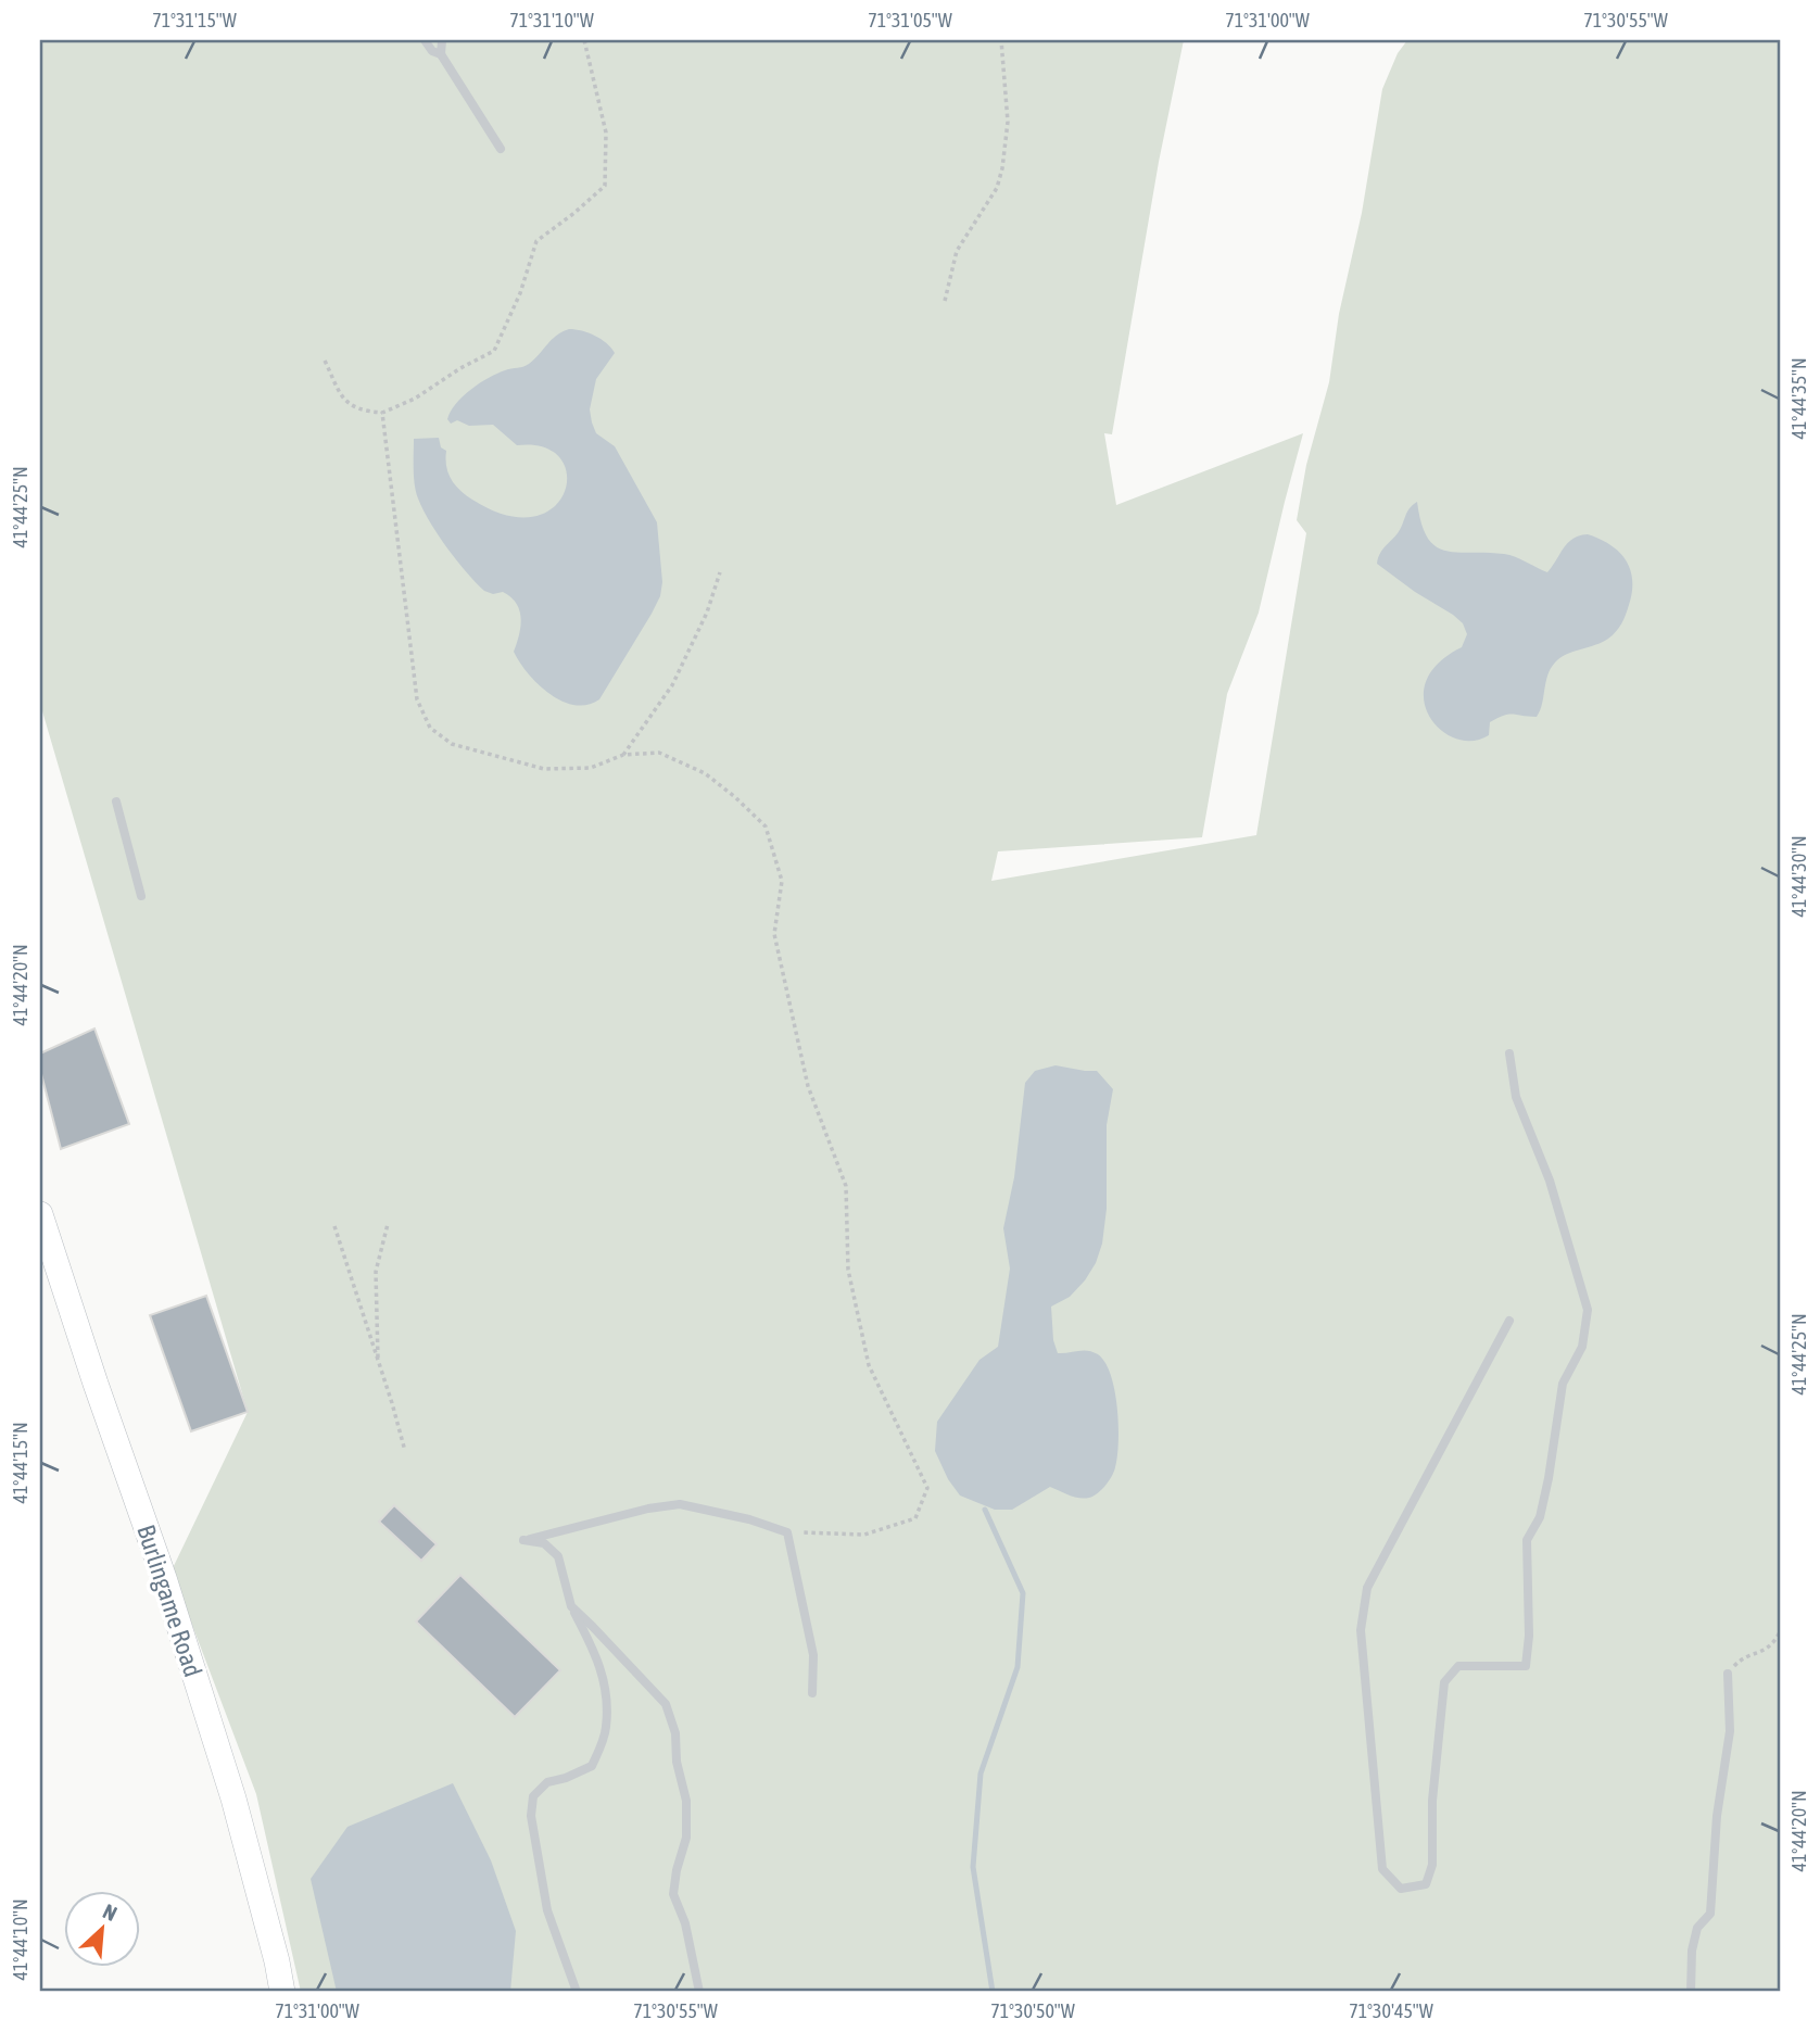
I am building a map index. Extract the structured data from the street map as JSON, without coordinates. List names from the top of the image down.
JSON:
{
  "streets": {
    "street": ["Burlingame Road"]
  },
  "north": "top right",
  "coordinates": [
    "71°31'15\"W",
    "71°31'10\"W",
    "71°31'05\"W",
    "71°31'00\"W",
    "71°30'55\"W",
    "41°44'35\"N",
    "41°44'25\"N",
    "41°44'30\"N",
    "41°44'20\"N",
    "41°44'15\"N",
    "41°44'10\"N",
    "71°30'50\"W",
    "71°30'45\"W"
  ]
}
